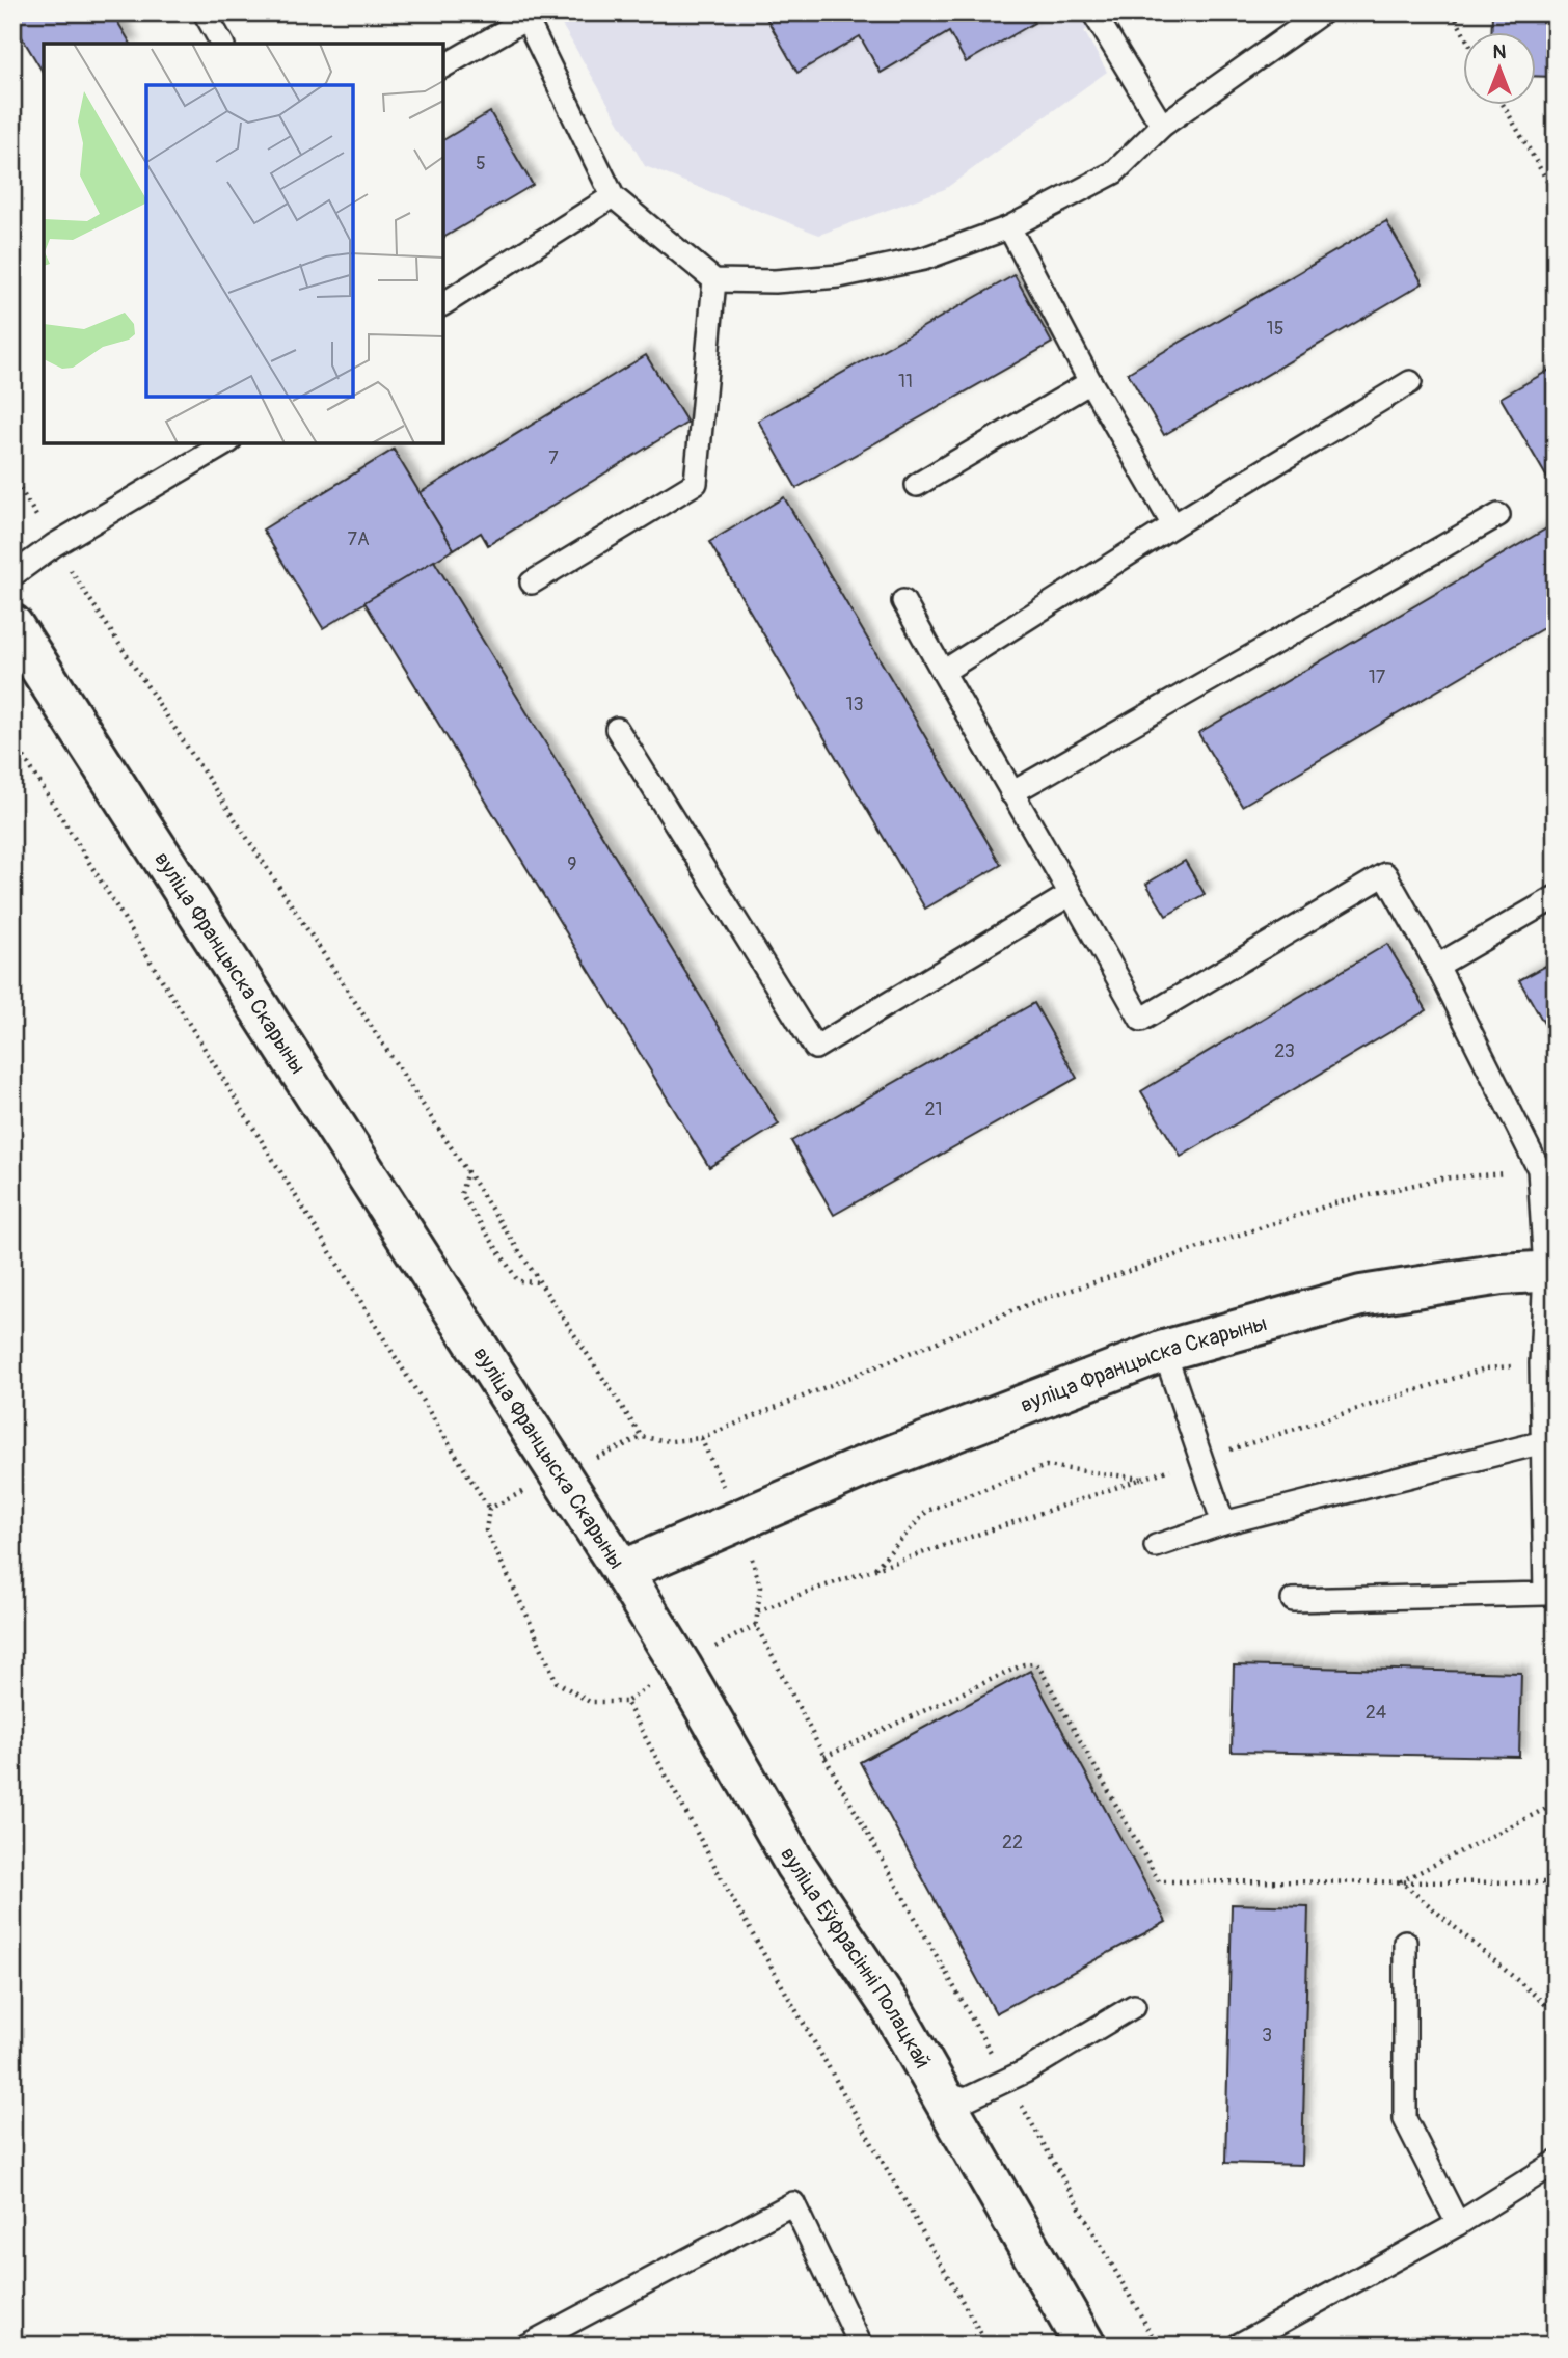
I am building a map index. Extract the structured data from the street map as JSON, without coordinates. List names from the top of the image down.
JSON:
{
  "streets": {
    "street": ["вуліца Францыска Скарыны", "вуліца Еўфрасінні Полацкай"]
  },
  "crossings": [
    ["вуліца Францыска Скарыны", "вуліца Еўфрасінні Полацкай"]
  ],
  "house_numbers": [
    "5",
    "15",
    "11",
    "7",
    "7А",
    "17",
    "13",
    "9",
    "23",
    "21",
    "24",
    "22",
    "3"
  ],
  "north": "top"
}
